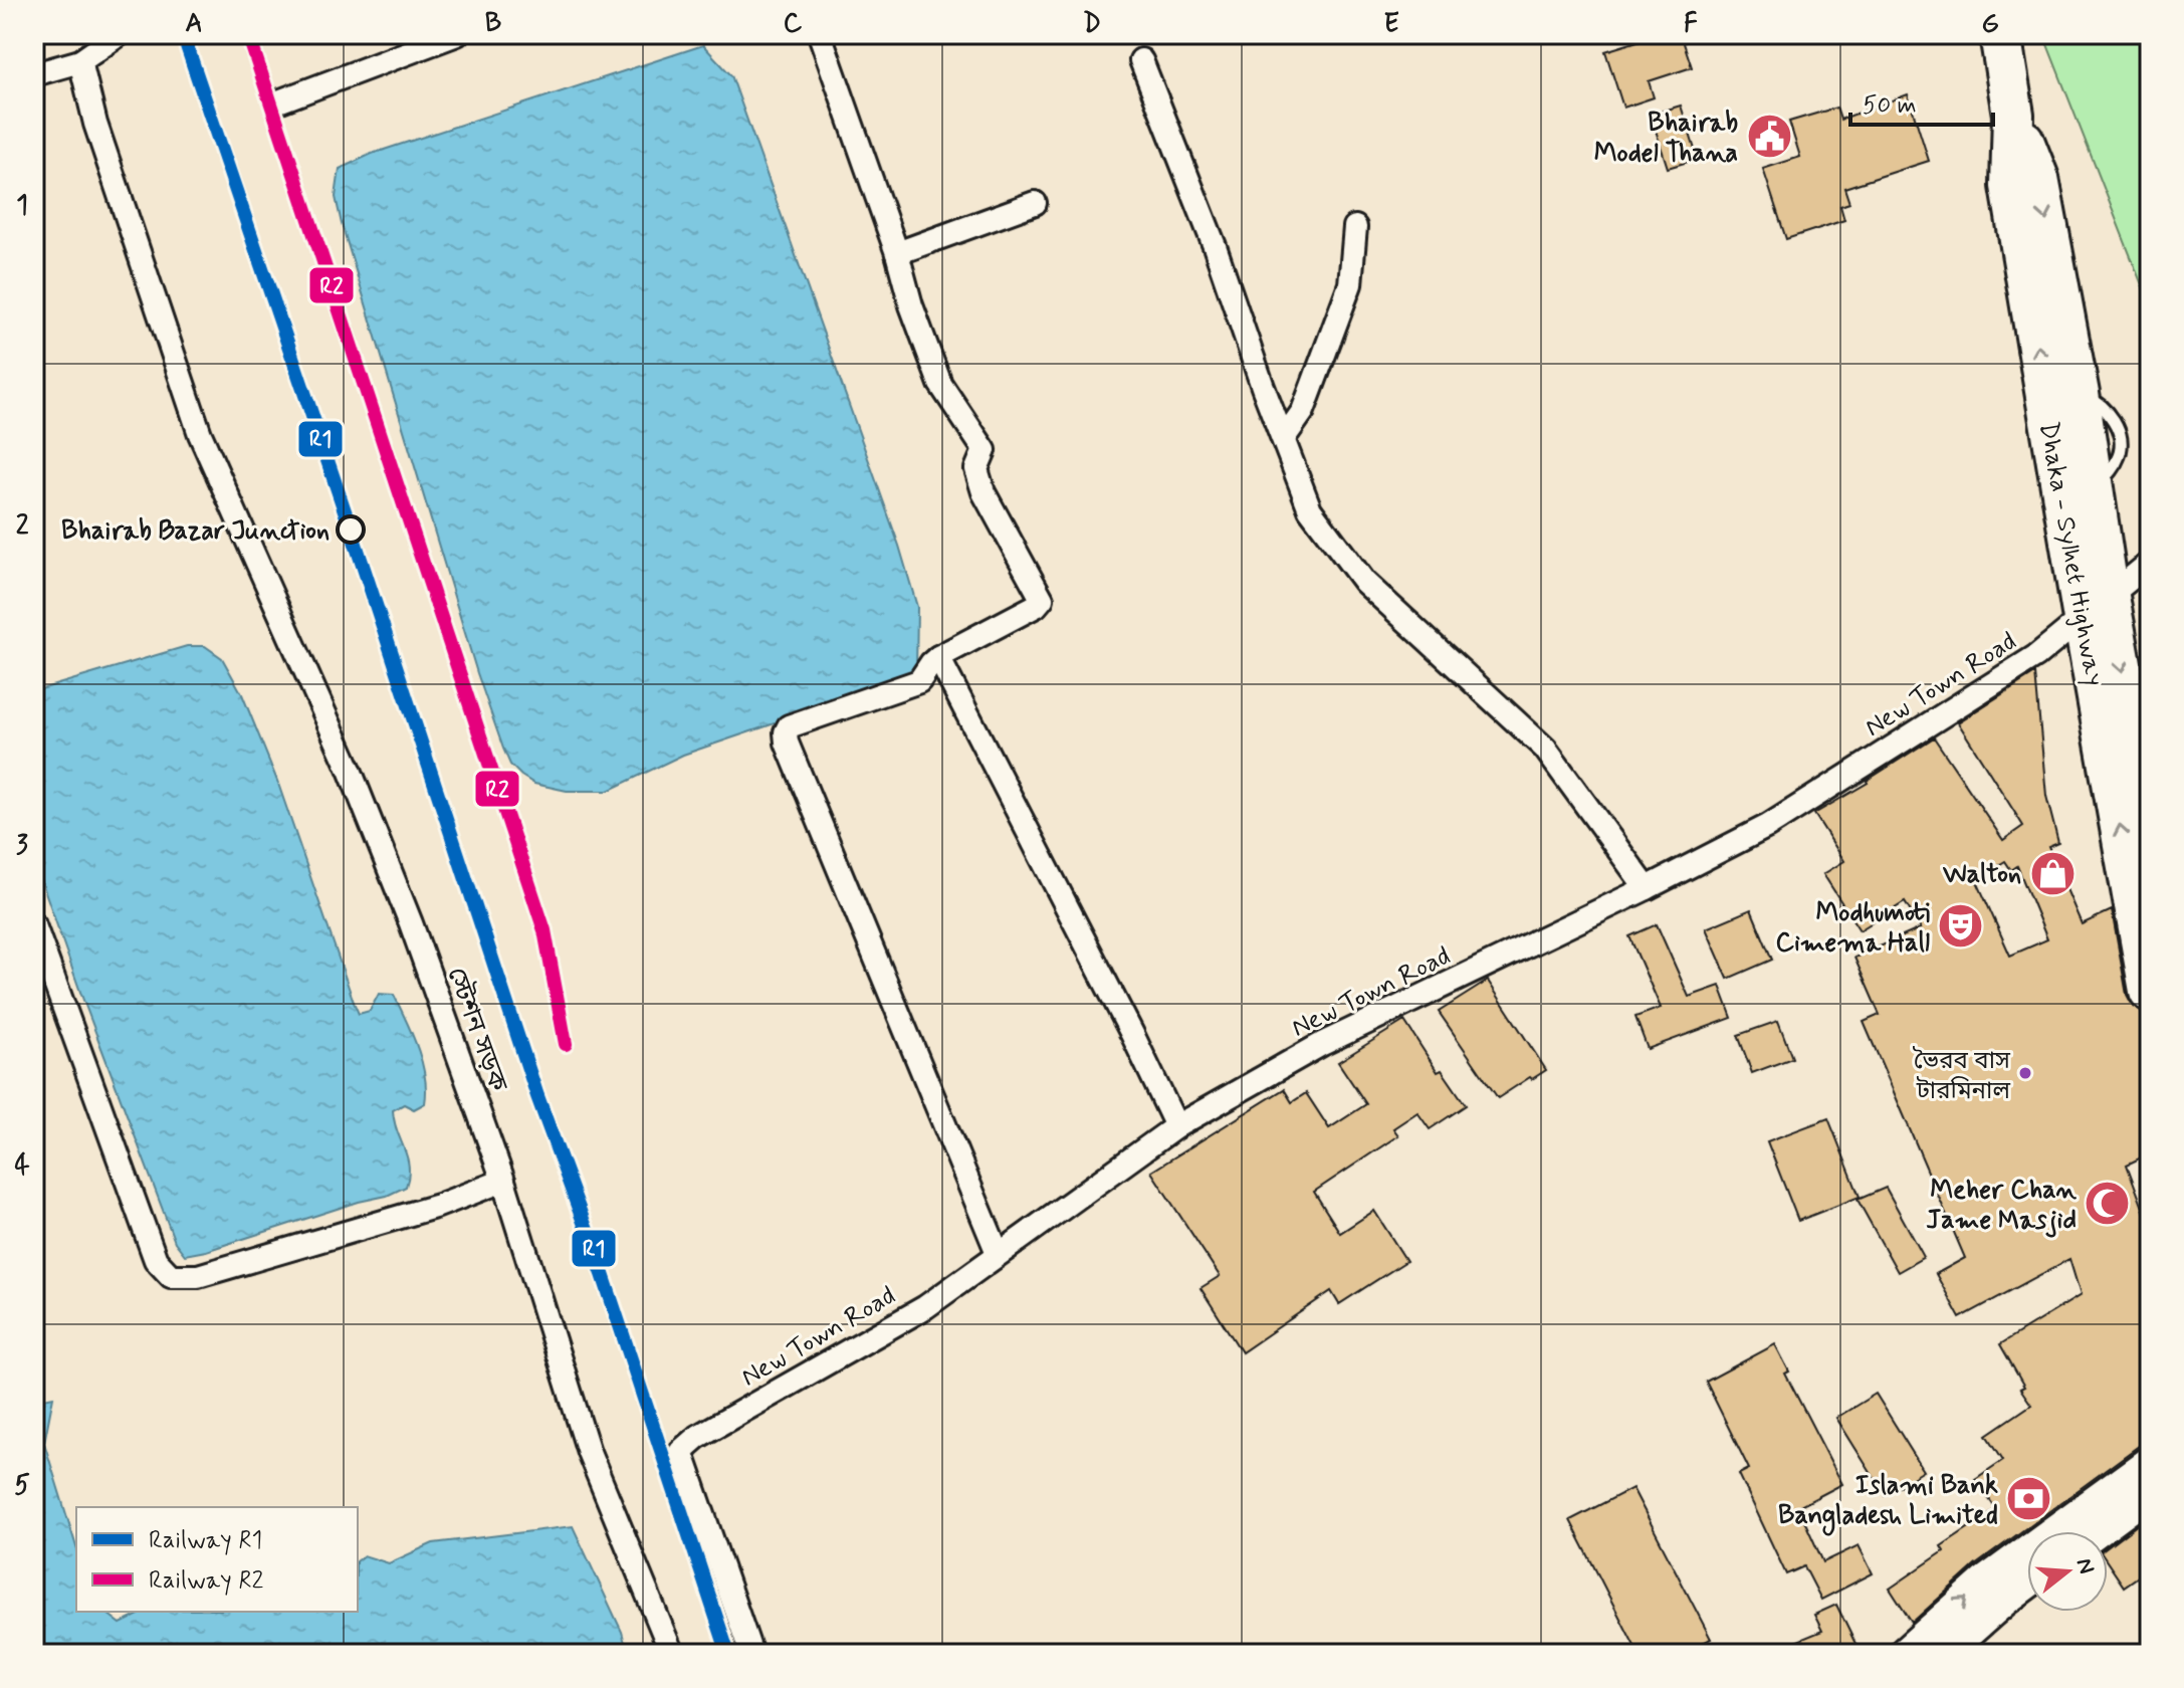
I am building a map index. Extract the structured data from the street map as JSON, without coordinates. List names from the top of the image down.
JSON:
{
  "streets": {
    "highway": ["Dhaka - Sylhet Highway"],
    "street": ["New Town Road", "স্টেশন সড়ক"]
  },
  "crossings": [
    ["Dhaka - Sylhet Highway", "New Town Road"]
  ],
  "places": {
    "public building": ["Bhairab Model Thana"],
    "other": ["Bhairab Bazar Junction", "ভৈরব বাস টারমিনাল"],
    "shop": ["Walton"],
    "theatre": ["Modhumoti Cimema Hall"],
    "mosque": ["Meher Chan Jame Masjid"],
    "bank": ["Islami Bank Bangladesh Limited"]
  },
  "lines": ["rail line R1", "rail line R2"],
  "legend": ["Railway R1", "Railway R2"],
  "scale_bar": "50 m",
  "north": "right",
  "grid": {
    "columns": [
      "A",
      "B",
      "C",
      "D",
      "E",
      "F",
      "G"
    ],
    "rows": [
      "1",
      "2",
      "3",
      "4",
      "5"
    ]
  }
}
